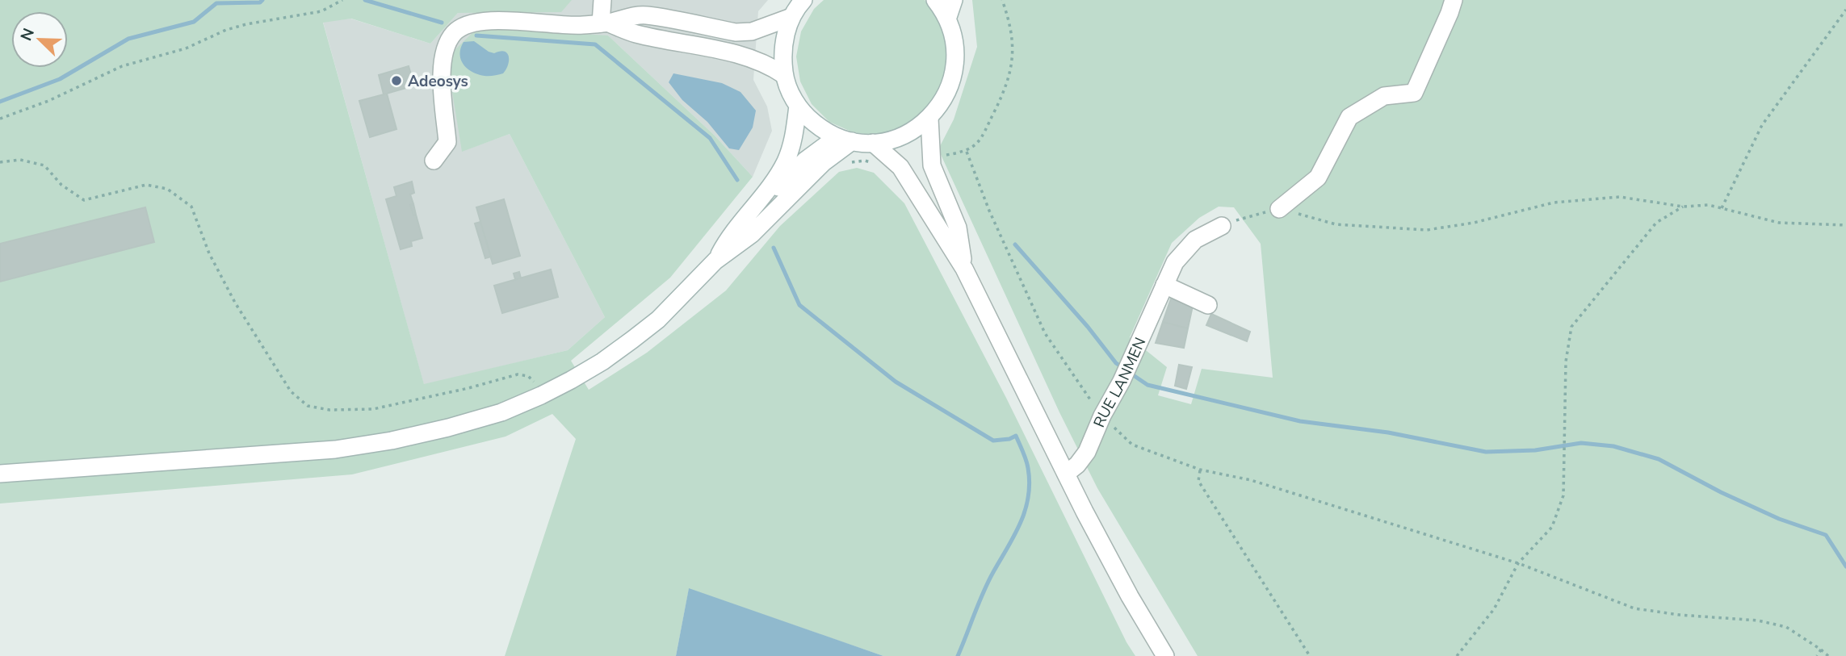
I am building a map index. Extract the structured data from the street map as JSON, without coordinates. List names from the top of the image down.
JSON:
{
  "streets": {
    "street": ["RUE LANMEN"]
  },
  "places": ["Adeosys"],
  "north": "top left"
}
